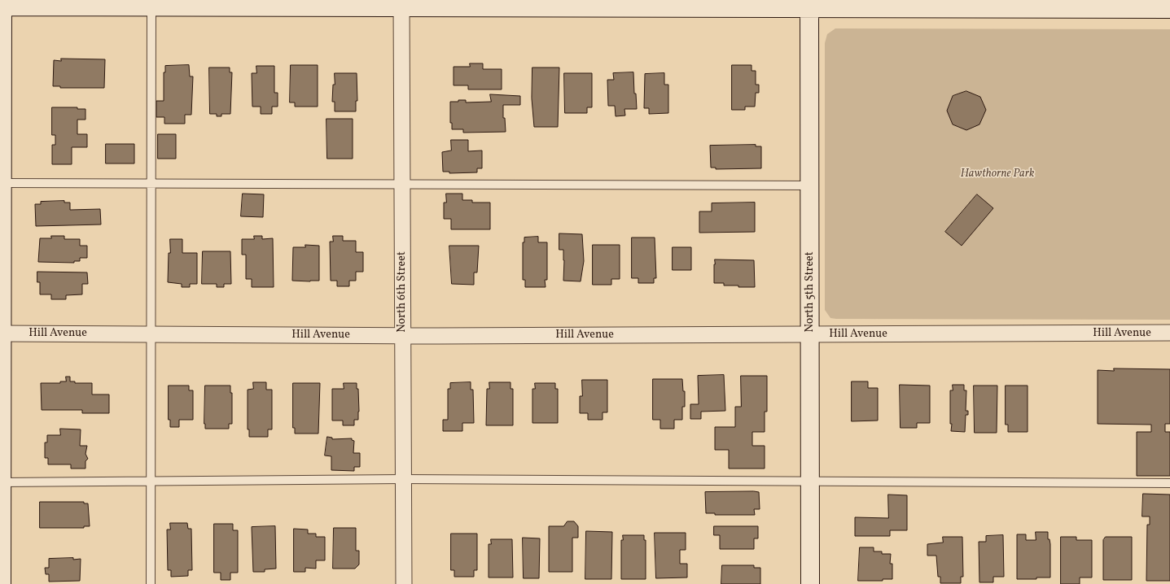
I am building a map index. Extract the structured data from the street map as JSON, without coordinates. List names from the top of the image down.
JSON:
{
  "streets": {
    "street": ["North 6th Street", "North 5th Street", "Hill Avenue"]
  },
  "crossings": [
    ["North 6th Street", "Hill Avenue"],
    ["North 5th Street", "Hill Avenue"]
  ],
  "parks": ["Hawthorne Park"]
}
